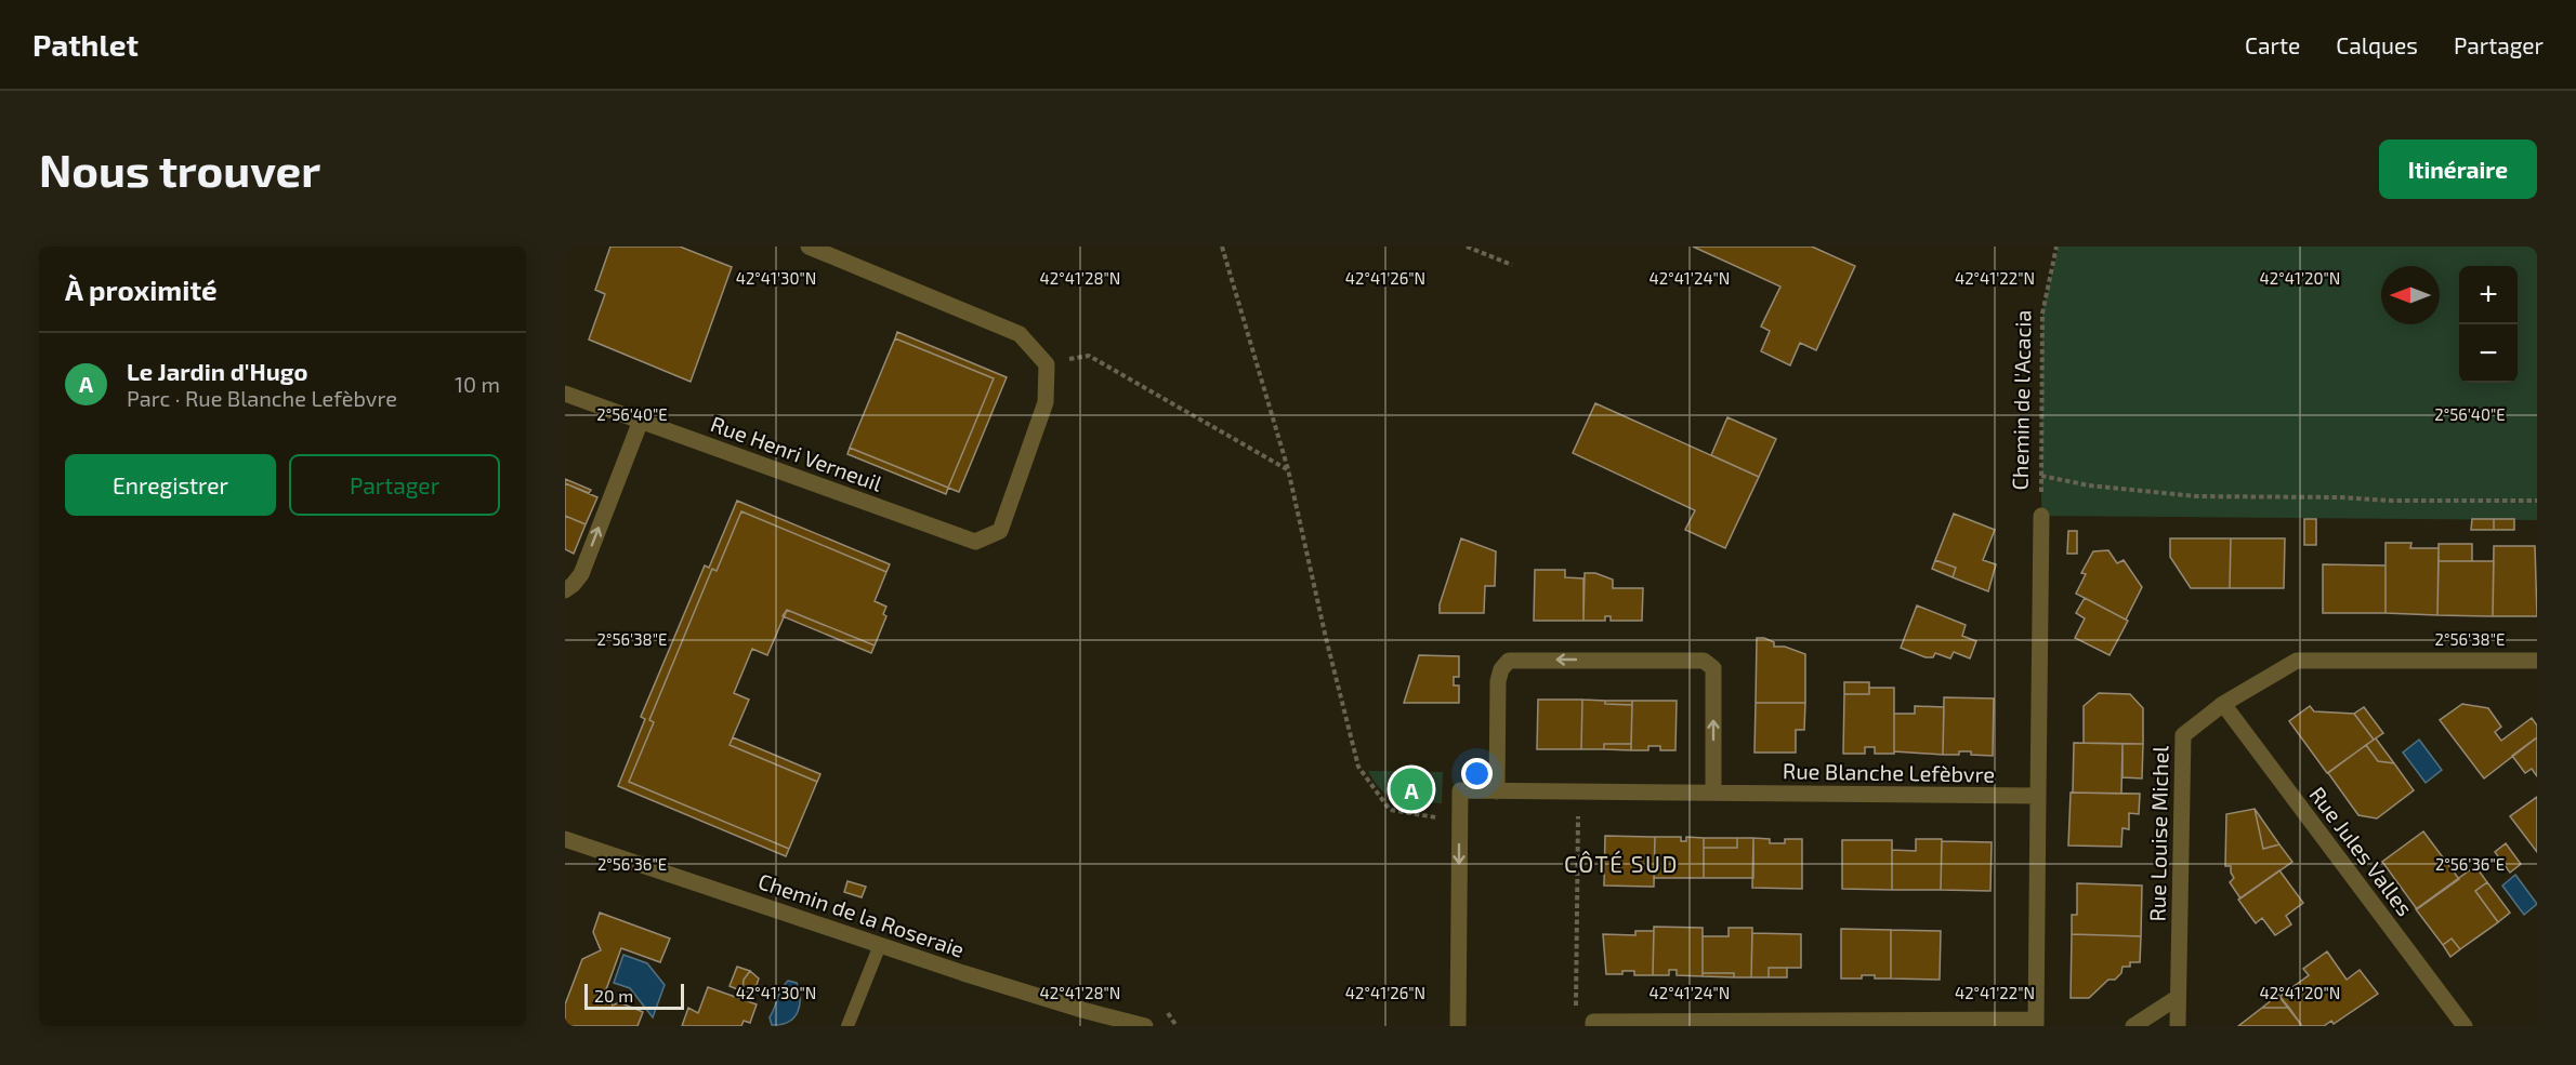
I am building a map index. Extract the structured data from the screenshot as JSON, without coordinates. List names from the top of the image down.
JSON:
{
  "streets": {
    "street": [
      "Rue Henri Verneuil",
      "Rue Blanche Lefèbvre",
      "Rue Louise Michel",
      "Rue Jules Valles",
      "Chemin de la Roseraie"
    ],
    "path": ["Chemin de l'Acacia"]
  },
  "crossings": [
    ["Rue Louise Michel", "Rue Jules Valles"]
  ],
  "districts": ["CÔTÉ SUD"],
  "scale_bar": "20 m",
  "north": "left",
  "page": {
    "header": "Pathlet",
    "nav": ["Carte", "Calques", "Partager"],
    "buttons": [
      "Itinéraire",
      ["Enregistrer", "Partager"]
    ],
    "title": "Nous trouver",
    "heading": "À proximité",
    "map_buttons": ["+", "−"],
    "list": [
      {
        "mark": "A",
        "name": "Le Jardin d'Hugo",
        "note": "Parc · Rue Blanche Lefèbvre",
        "value": "10 m"
      }
    ],
    "pins": "A",
    "scale": "20 m"
  },
  "coordinates": [
    "42°41'30\"N",
    "42°41'28\"N",
    "42°41'26\"N",
    "42°41'24\"N",
    "42°41'22\"N",
    "42°41'20\"N",
    "2°56'40\"E",
    "2°56'38\"E",
    "2°56'36\"E"
  ]
}
